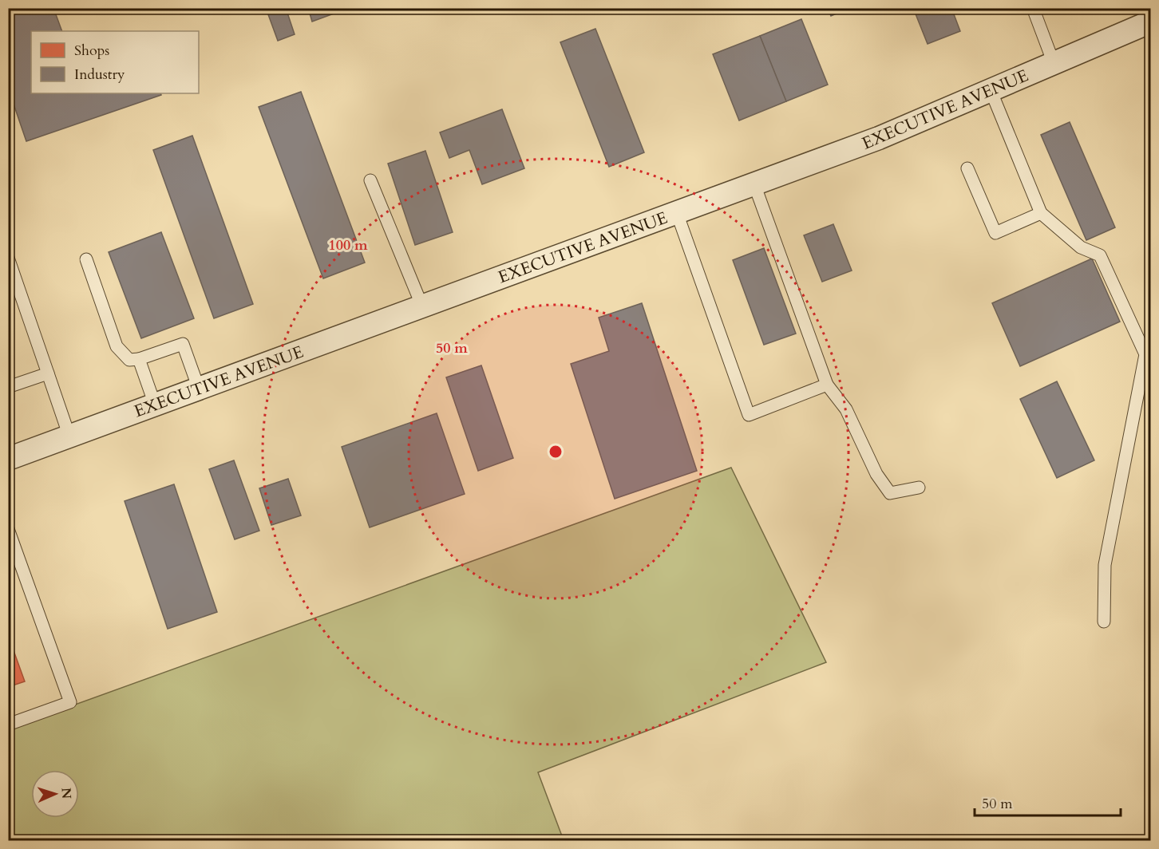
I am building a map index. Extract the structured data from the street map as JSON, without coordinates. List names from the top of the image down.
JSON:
{
  "streets": {
    "street": ["EXECUTIVE AVENUE"]
  },
  "legend": ["Shops", "Industry"],
  "scale_bar": "50 m",
  "north": "right",
  "rings": ["100 m", "50 m"]
}
